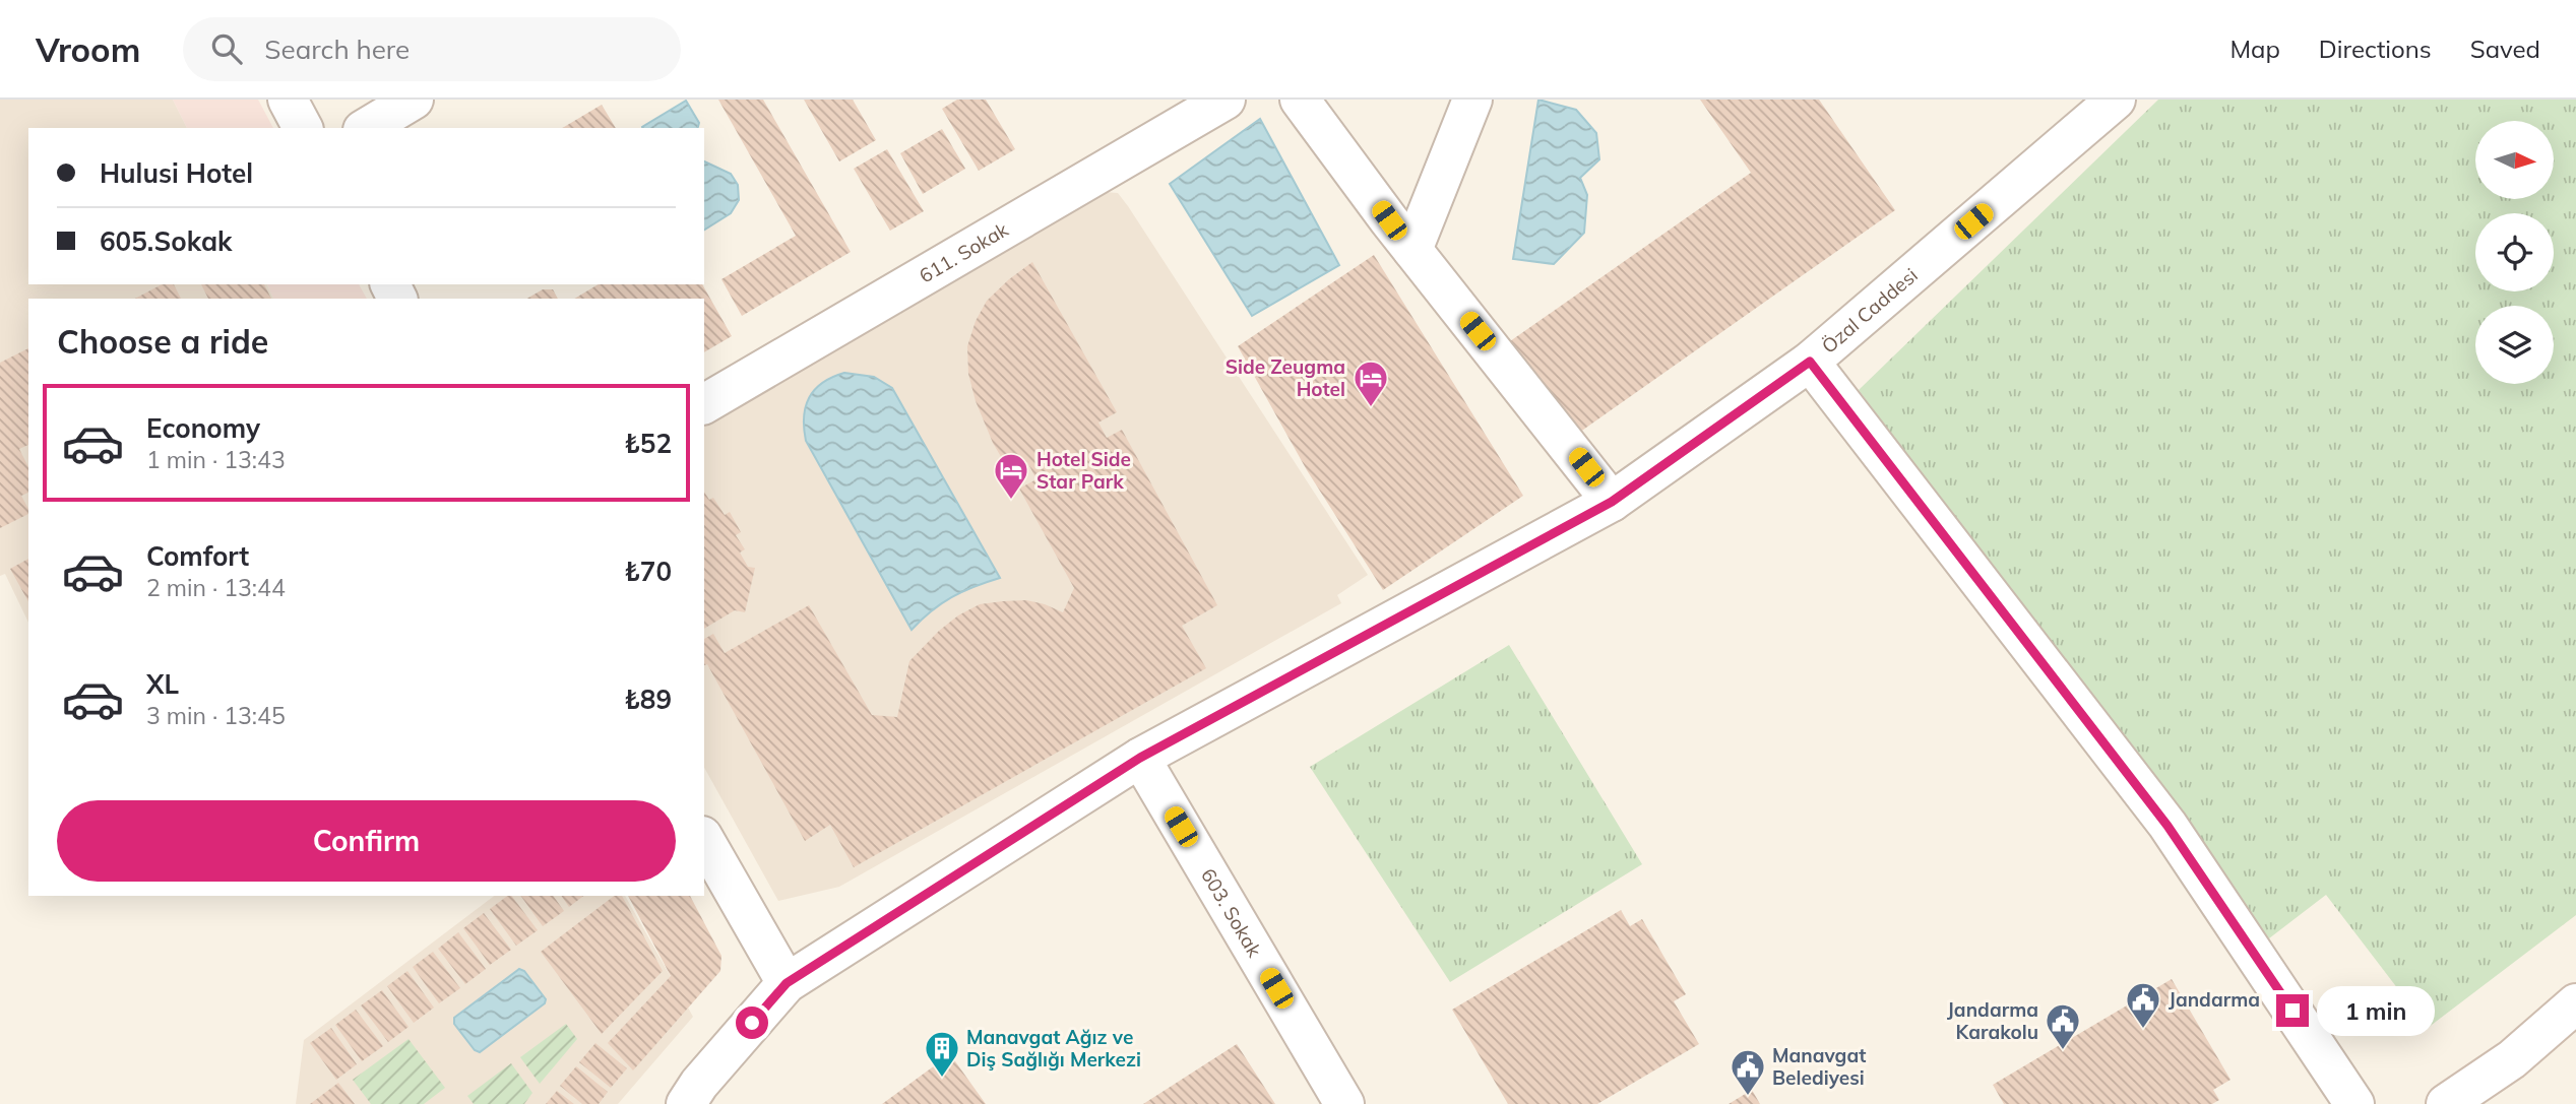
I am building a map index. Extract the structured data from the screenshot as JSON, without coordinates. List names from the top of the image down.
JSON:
{
  "streets": {
    "street": ["611. Sokak", "Özal Caddesi", "603. Sokak"]
  },
  "crossings": [
    ["Özal Caddesi", "603. Sokak"]
  ],
  "places": {
    "hotel": ["Side Zeugma Hotel", "Hotel Side Star Park"],
    "public building": ["Jandarma", "Jandarma Karakolu", "Manavgat Belediyesi"],
    "building": ["Manavgat Ağız ve Diş Sağlığı Merkezi"]
  },
  "north": "right",
  "page": {
    "header": "Vroom",
    "search": "Search here",
    "nav": ["Map", "Directions", "Saved"],
    "banner": ["Hulusi Hotel", "605.Sokak"],
    "heading": "Choose a ride",
    "list": [
      {
        "name": "Economy",
        "note": "1 min · 13:43",
        "value": "₺52"
      },
      {
        "name": "Comfort",
        "note": "2 min · 13:44",
        "value": "₺70"
      },
      {
        "name": "XL",
        "note": "3 min · 13:45",
        "value": "₺89"
      }
    ],
    "buttons": "Confirm",
    "bubble": "1 min"
  }
}
